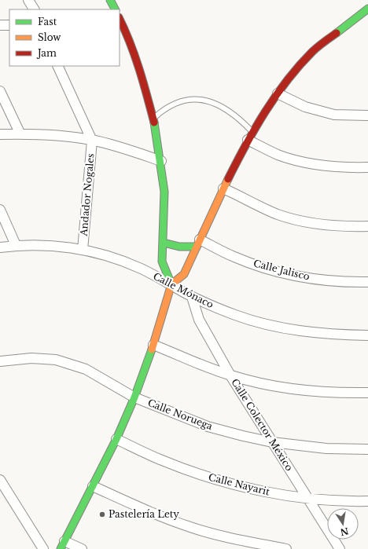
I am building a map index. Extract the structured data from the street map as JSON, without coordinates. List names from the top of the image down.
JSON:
{
  "streets": {
    "street": [
      "Andador Nogales",
      "Calle Jalisco",
      "Calle Mónaco",
      "Calle Noruega",
      "Calle Colector México",
      "Calle Nayarit"
    ]
  },
  "crossings": [
    ["Andador Nogales", "Calle Mónaco"],
    ["Calle Mónaco", "Calle Colector México"],
    ["Calle Noruega", "Calle Colector México"],
    ["Calle Colector México", "Calle Nayarit"]
  ],
  "places": ["Pastelería Lety"],
  "legend": ["Fast", "Slow", "Jam"],
  "north": "bottom"
}
